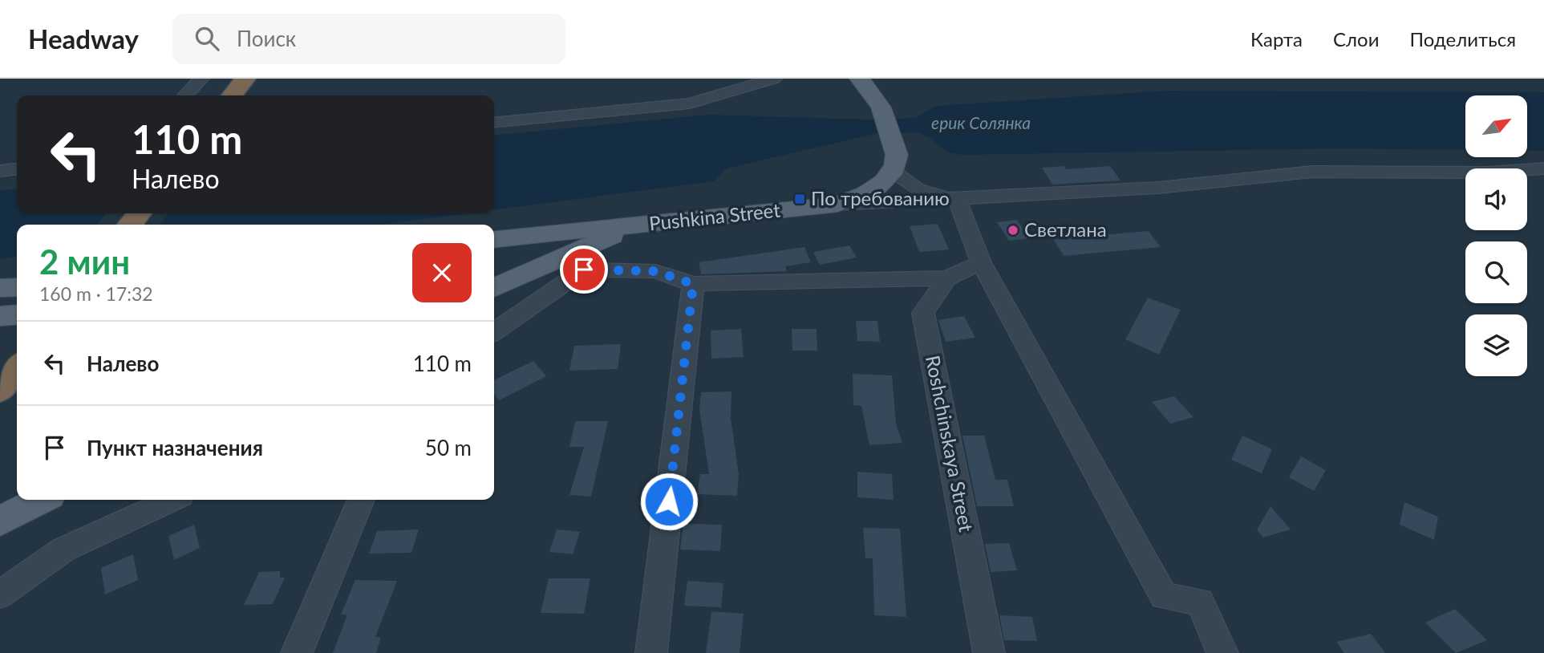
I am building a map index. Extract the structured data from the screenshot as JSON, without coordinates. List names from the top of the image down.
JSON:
{
  "streets": {
    "main road": ["Pushkina Street"],
    "street": ["Roshchinskaya Street"]
  },
  "water": ["ерик Солянка"],
  "places": {
    "transit": ["По требованию"],
    "other": ["Светлана"]
  },
  "north": "top right",
  "page": {
    "header": "Headway",
    "search": "Поиск",
    "nav": ["Карта", "Слои", "Поделиться"],
    "turn": ["110 m", "Налево"],
    "heading": ["2 мин", "160 m · 17:32"],
    "list": [
      {
        "name": "Налево",
        "value": "110 m"
      },
      {
        "name": "Пункт назначения",
        "value": "50 m"
      }
    ]
  }
}
